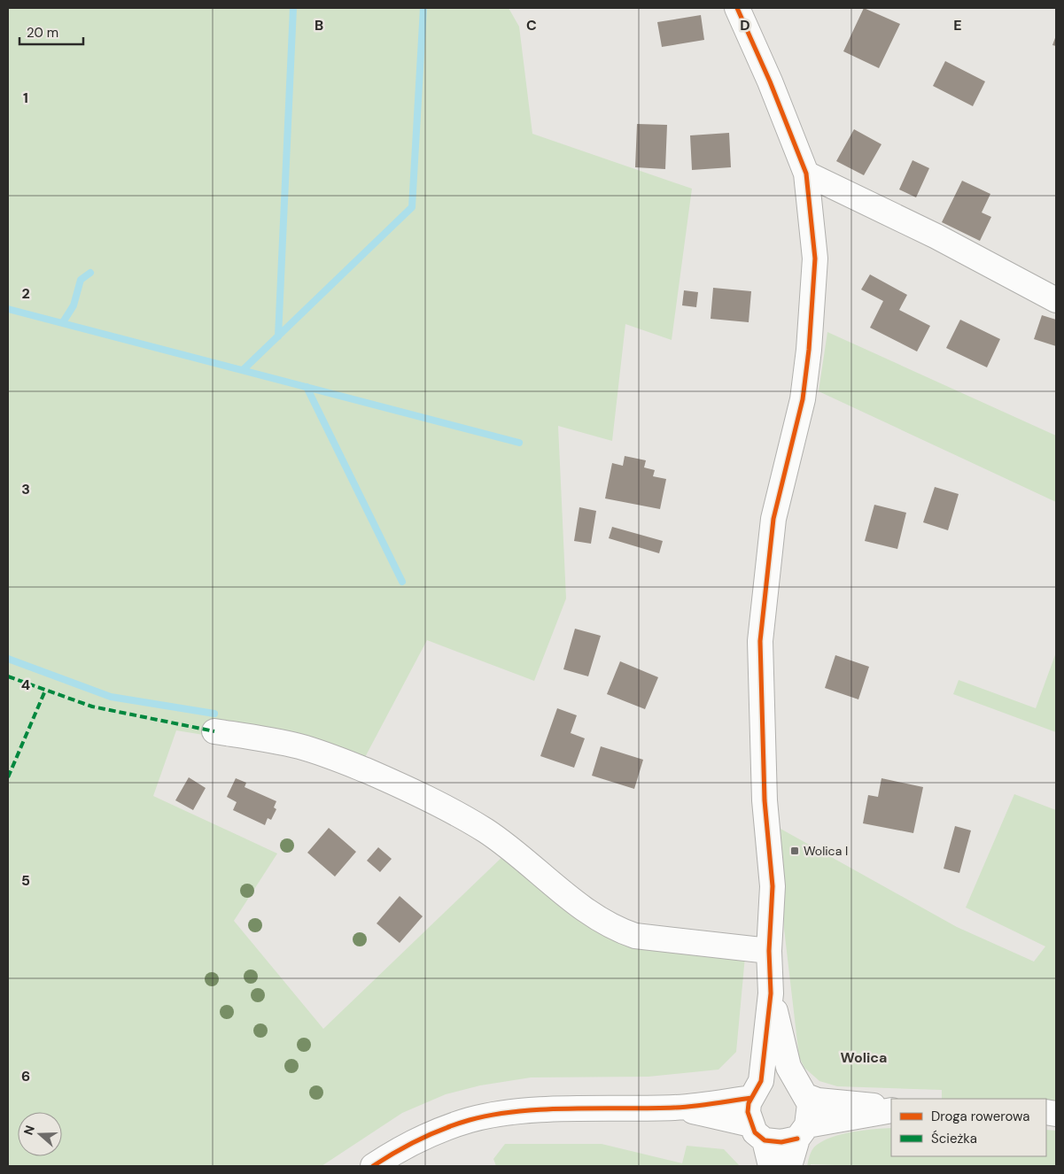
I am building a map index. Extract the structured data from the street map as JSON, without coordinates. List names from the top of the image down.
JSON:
{
  "districts": ["Wolica"],
  "places": {
    "transit": ["Wolica I"]
  },
  "legend": ["Droga rowerowa", "Ścieżka"],
  "scale_bar": "20 m",
  "north": "left",
  "grid": {
    "columns": [
      "B",
      "C",
      "D",
      "E"
    ],
    "rows": [
      "1",
      "2",
      "3",
      "4",
      "5",
      "6"
    ]
  }
}
